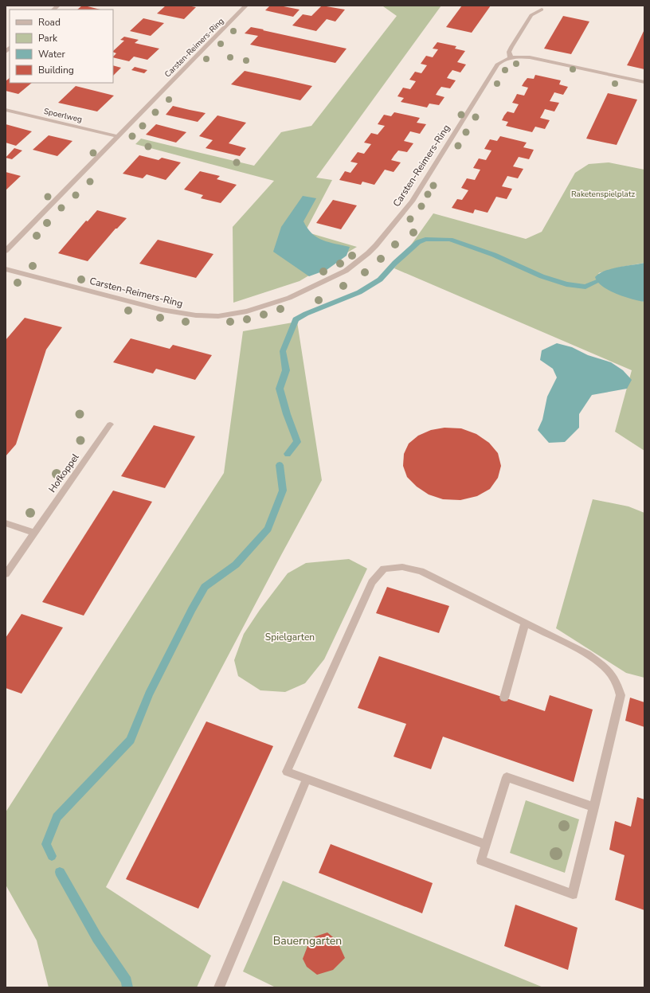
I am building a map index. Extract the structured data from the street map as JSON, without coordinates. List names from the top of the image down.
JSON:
{
  "streets": {
    "street": ["Carsten-Reimers-Ring", "Spoerlweg", "Hofkoppel"]
  },
  "crossings": [
    ["Carsten-Reimers-Ring", "Spoerlweg"]
  ],
  "parks": ["Raketenspielplatz", "Spielgarten", "Bauerngarten"],
  "legend": [
    "Road",
    "Park",
    "Water",
    "Building"
  ]
}
